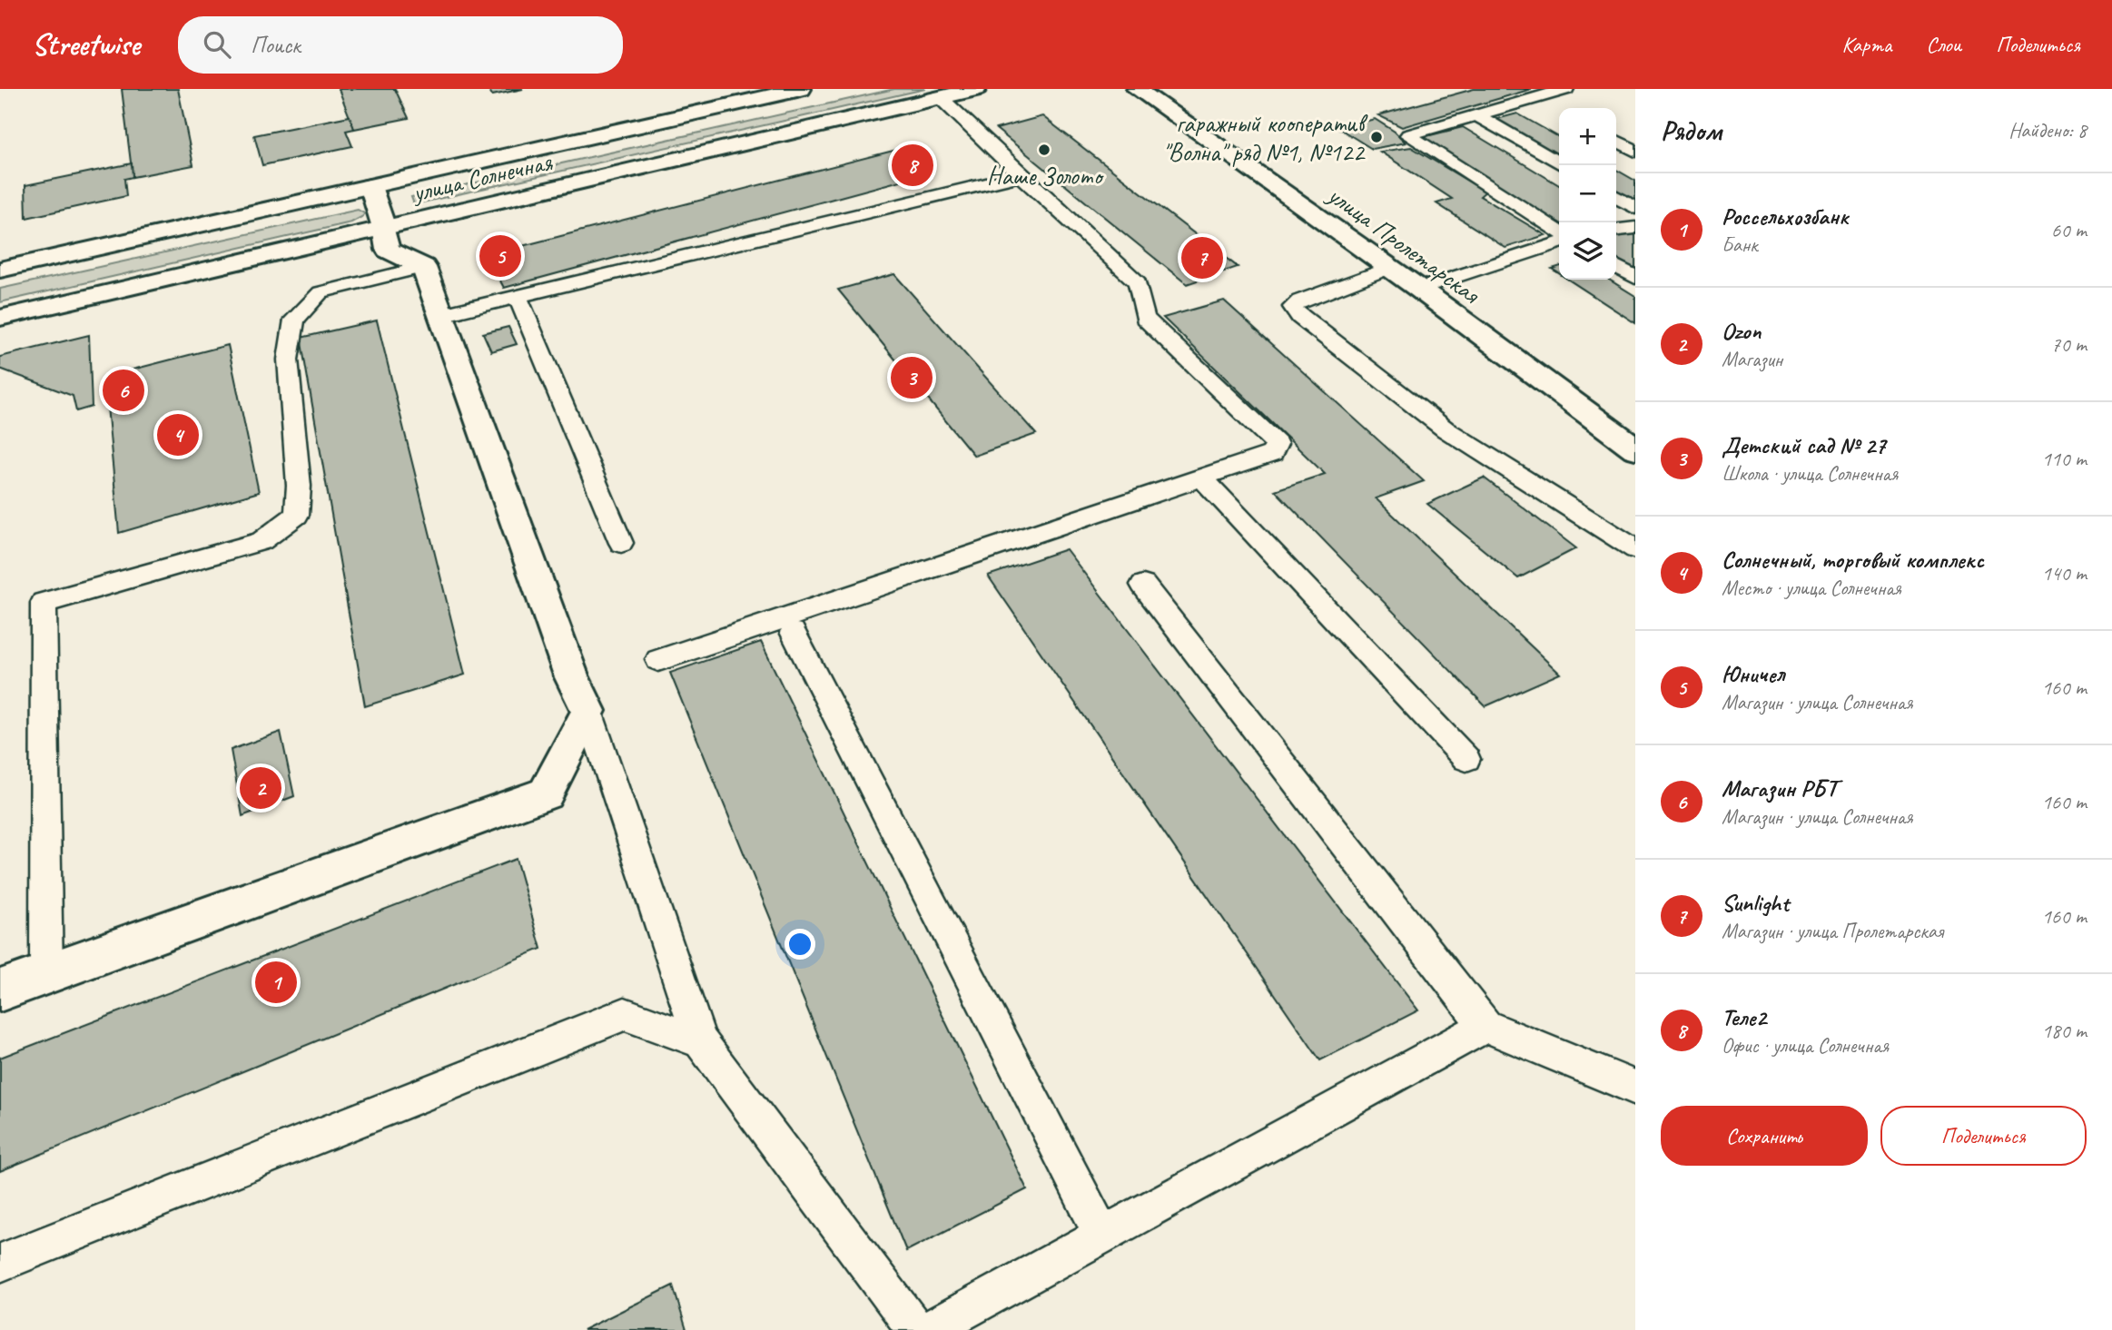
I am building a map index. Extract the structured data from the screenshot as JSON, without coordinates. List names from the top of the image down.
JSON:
{
  "streets": {
    "main road": ["улица Солнечная", "улица Пролетарская"]
  },
  "places": ["гаражный кооператив \"Волна\" ряд №1, №122", "Наше Золото"],
  "page": {
    "header": "Streetwise",
    "search": "Поиск",
    "nav": ["Карта", "Слои", "Поделиться"],
    "heading": ["Рядом", "Найдено: 8"],
    "map_buttons": ["+", "−"],
    "pins": [
      "8",
      "5",
      "7",
      "3",
      "6",
      "4",
      "2",
      "1"
    ],
    "list": [
      {
        "mark": "1",
        "name": "Россельхозбанк",
        "note": "Банк",
        "value": "60 m"
      },
      {
        "mark": "2",
        "name": "Ozon",
        "note": "Магазин",
        "value": "70 m"
      },
      {
        "mark": "3",
        "name": "Детский сад № 27",
        "note": "Школа · улица Солнечная",
        "value": "110 m"
      },
      {
        "mark": "4",
        "name": "Солнечный, торговый комплекс",
        "note": "Место · улица Солнечная",
        "value": "140 m"
      },
      {
        "mark": "5",
        "name": "Юничел",
        "note": "Магазин · улица Солнечная",
        "value": "160 m"
      },
      {
        "mark": "6",
        "name": "Магазин РБТ",
        "note": "Магазин · улица Солнечная",
        "value": "160 m"
      },
      {
        "mark": "7",
        "name": "Sunlight",
        "note": "Магазин · улица Пролетарская",
        "value": "160 m"
      },
      {
        "mark": "8",
        "name": "Теле2",
        "note": "Офис · улица Солнечная",
        "value": "180 m"
      }
    ],
    "buttons": ["Сохранить", "Поделиться"]
  }
}
